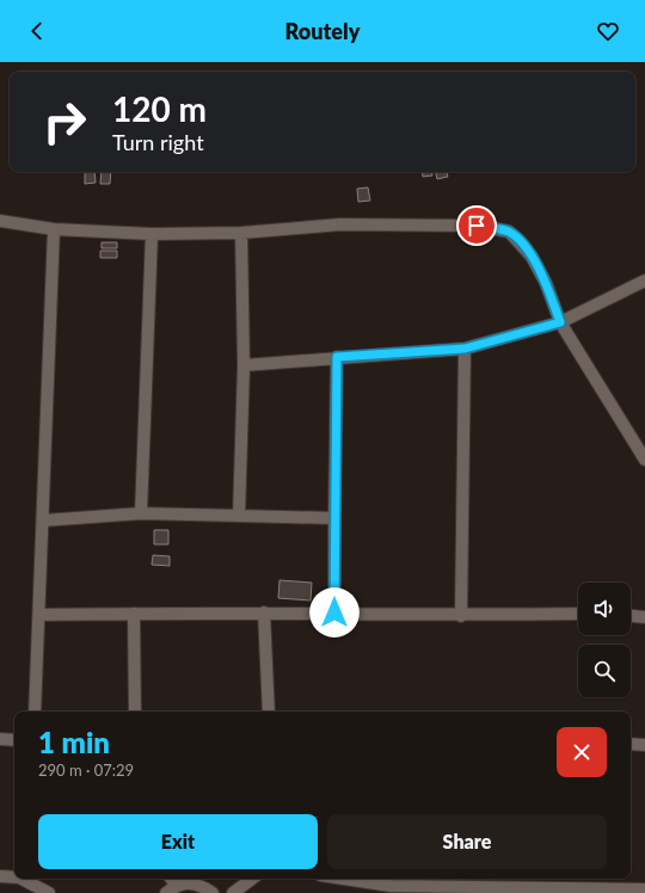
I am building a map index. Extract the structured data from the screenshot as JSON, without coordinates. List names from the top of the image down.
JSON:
{
  "page": {
    "header": "Routely",
    "turn": ["120 m", "Turn right"],
    "heading": ["1 min", "290 m · 07:29"],
    "buttons": ["Exit", "Share"]
  }
}
